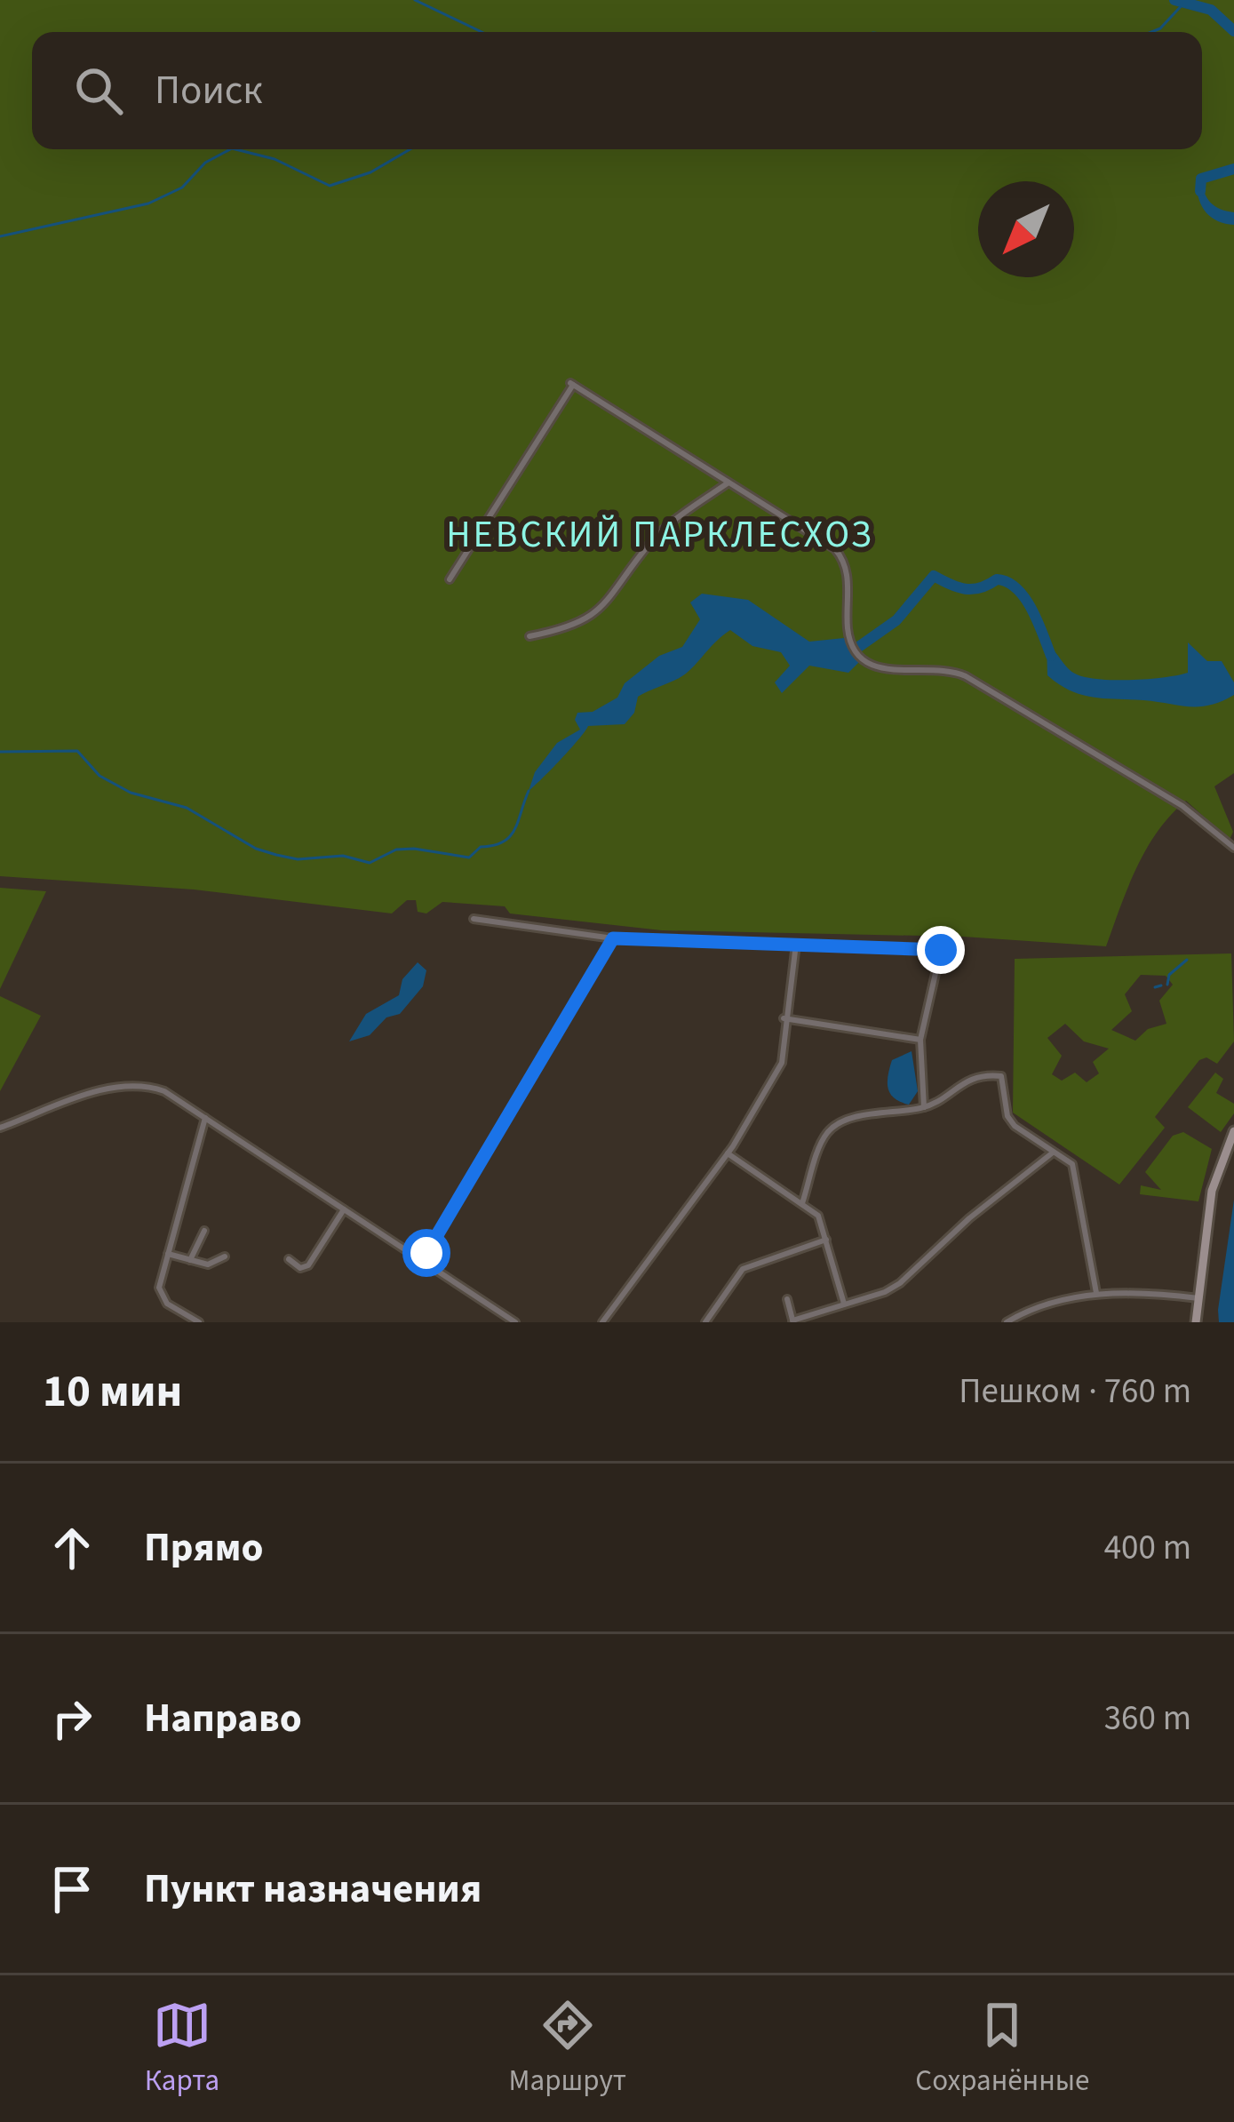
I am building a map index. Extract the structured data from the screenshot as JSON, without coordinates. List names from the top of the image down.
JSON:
{
  "districts": ["НЕВСКИЙ ПАРКЛЕСХОЗ"],
  "north": "bottom left",
  "page": {
    "search": "Поиск",
    "heading": ["10 мин", "Пешком · 760 m"],
    "list": [
      ["Прямо", "400 m"],
      ["Направо", "360 m"],
      "Пункт назначения"
    ],
    "nav": ["Карта", "Маршрут", "Сохранённые"]
  }
}
